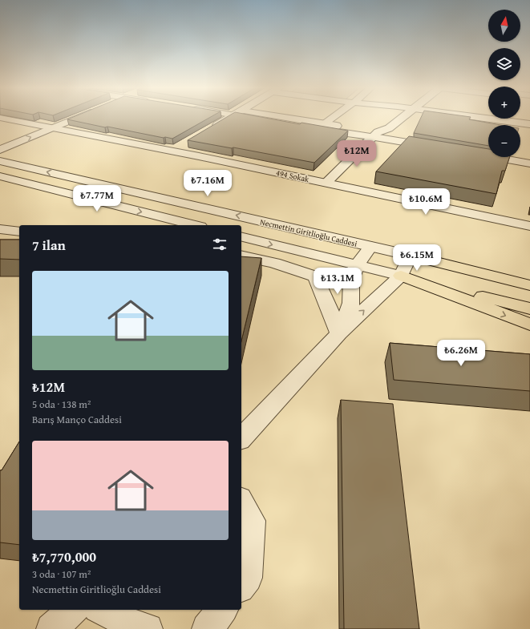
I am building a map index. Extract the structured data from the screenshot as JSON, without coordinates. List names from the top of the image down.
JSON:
{
  "streets": {
    "street": ["494 Sokak", "Necmettin Giritlioğlu Caddesi"]
  },
  "north": "top",
  "page": {
    "map_buttons": ["+", "−"],
    "price": [
      "₺12M",
      "₺7.16M",
      "₺7.77M",
      "₺10.6M",
      "₺6.15M",
      "₺13.1M",
      "₺6.26M"
    ],
    "heading": "7 ilan",
    "list": [
      {
        "name": "₺12M",
        "note": "5 oda · 138 m² · Barış Manço Caddesi"
      },
      {
        "name": "₺7,770,000",
        "note": "3 oda · 107 m² · Necmettin Giritlioğlu Caddesi"
      }
    ]
  }
}
